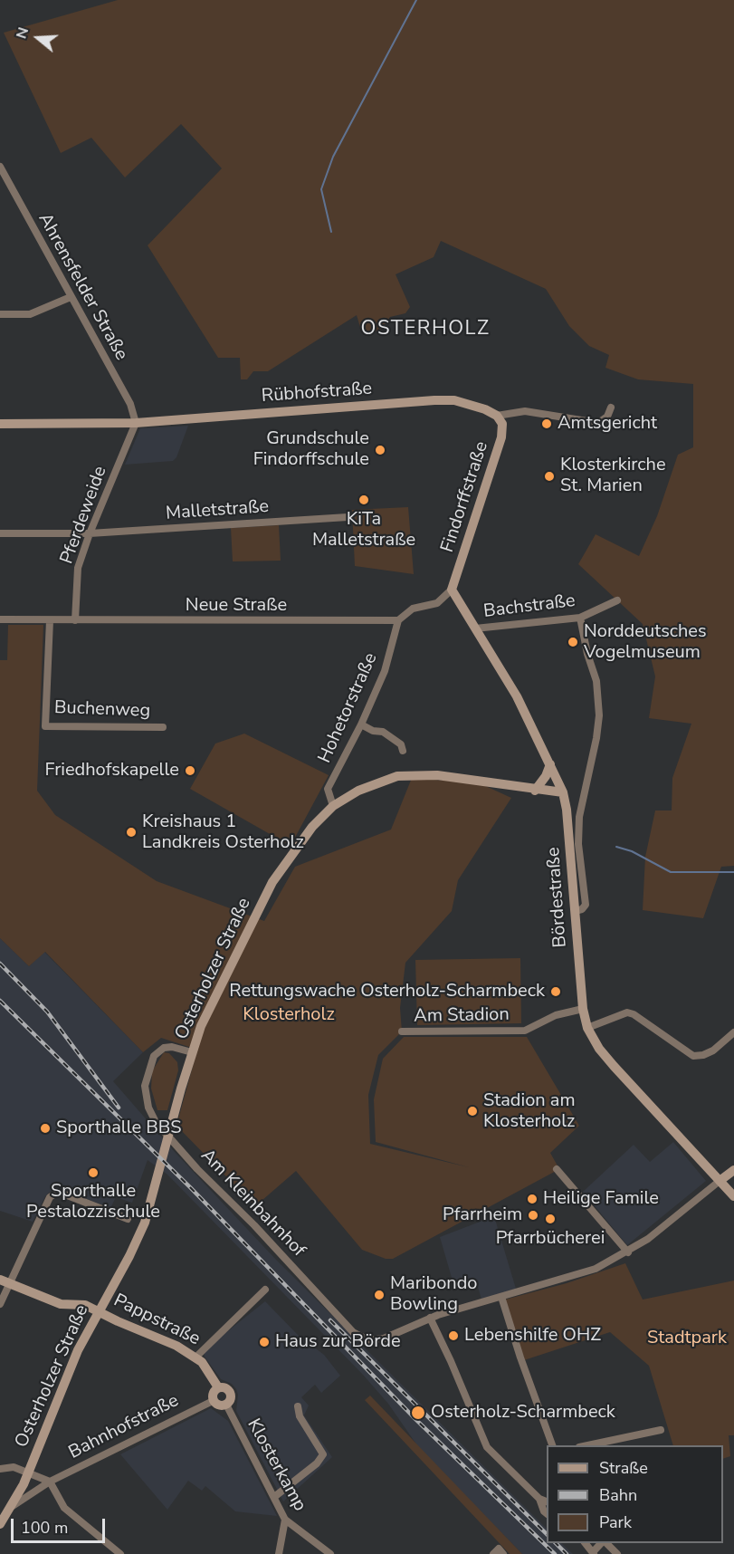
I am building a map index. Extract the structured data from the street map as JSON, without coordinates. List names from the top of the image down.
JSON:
{
  "streets": {
    "street": [
      "Ahrensfelder Straße",
      "Rübhofstraße",
      "Findorffstraße",
      "Malletstraße",
      "Pferdeweide",
      "Neue Straße",
      "Bachstraße",
      "Hohetorstraße",
      "Buchenweg",
      "Bördestraße",
      "Osterholzer Straße",
      "Am Stadion",
      "Am Kleinbahnhof",
      "Pappstraße",
      "Bahnhofstraße",
      "Klosterkamp"
    ]
  },
  "crossings": [
    ["Ahrensfelder Straße", "Rübhofstraße"],
    ["Ahrensfelder Straße", "Pferdeweide"],
    ["Rübhofstraße", "Findorffstraße"],
    ["Rübhofstraße", "Pferdeweide"],
    ["Findorffstraße", "Bördestraße"],
    ["Malletstraße", "Pferdeweide"],
    ["Pferdeweide", "Neue Straße"],
    ["Neue Straße", "Hohetorstraße"],
    ["Neue Straße", "Buchenweg"],
    ["Bachstraße", "Bördestraße"],
    ["Hohetorstraße", "Osterholzer Straße"],
    ["Bördestraße", "Osterholzer Straße"],
    ["Bördestraße", "Am Stadion"],
    ["Osterholzer Straße", "Am Kleinbahnhof"],
    ["Osterholzer Straße", "Pappstraße"],
    ["Osterholzer Straße", "Bahnhofstraße"],
    ["Pappstraße", "Bahnhofstraße"],
    ["Pappstraße", "Klosterkamp"],
    ["Bahnhofstraße", "Klosterkamp"]
  ],
  "districts": ["OSTERHOLZ"],
  "parks": ["Klosterholz", "Stadtpark"],
  "places": [
    "Amtsgericht",
    "Grundschule Findorffschule",
    "Klosterkirche St. Marien",
    "KiTa Malletstraße",
    "Norddeutsches Vogelmuseum",
    "Friedhofskapelle",
    "Kreishaus 1 Landkreis Osterholz",
    "Rettungswache Osterholz-Scharmbeck",
    "Stadion am Klosterholz",
    "Sporthalle BBS",
    "Sporthalle Pestalozzischule",
    "Heilige Famile",
    "Pfarrheim",
    "Pfarrbücherei",
    "Maribondo Bowling",
    "Lebenshilfe OHZ",
    "Haus zur Börde",
    "Osterholz-Scharmbeck"
  ],
  "legend": ["Straße", "Bahn", "Park"],
  "scale_bar": "100 m",
  "north": "left"
}
